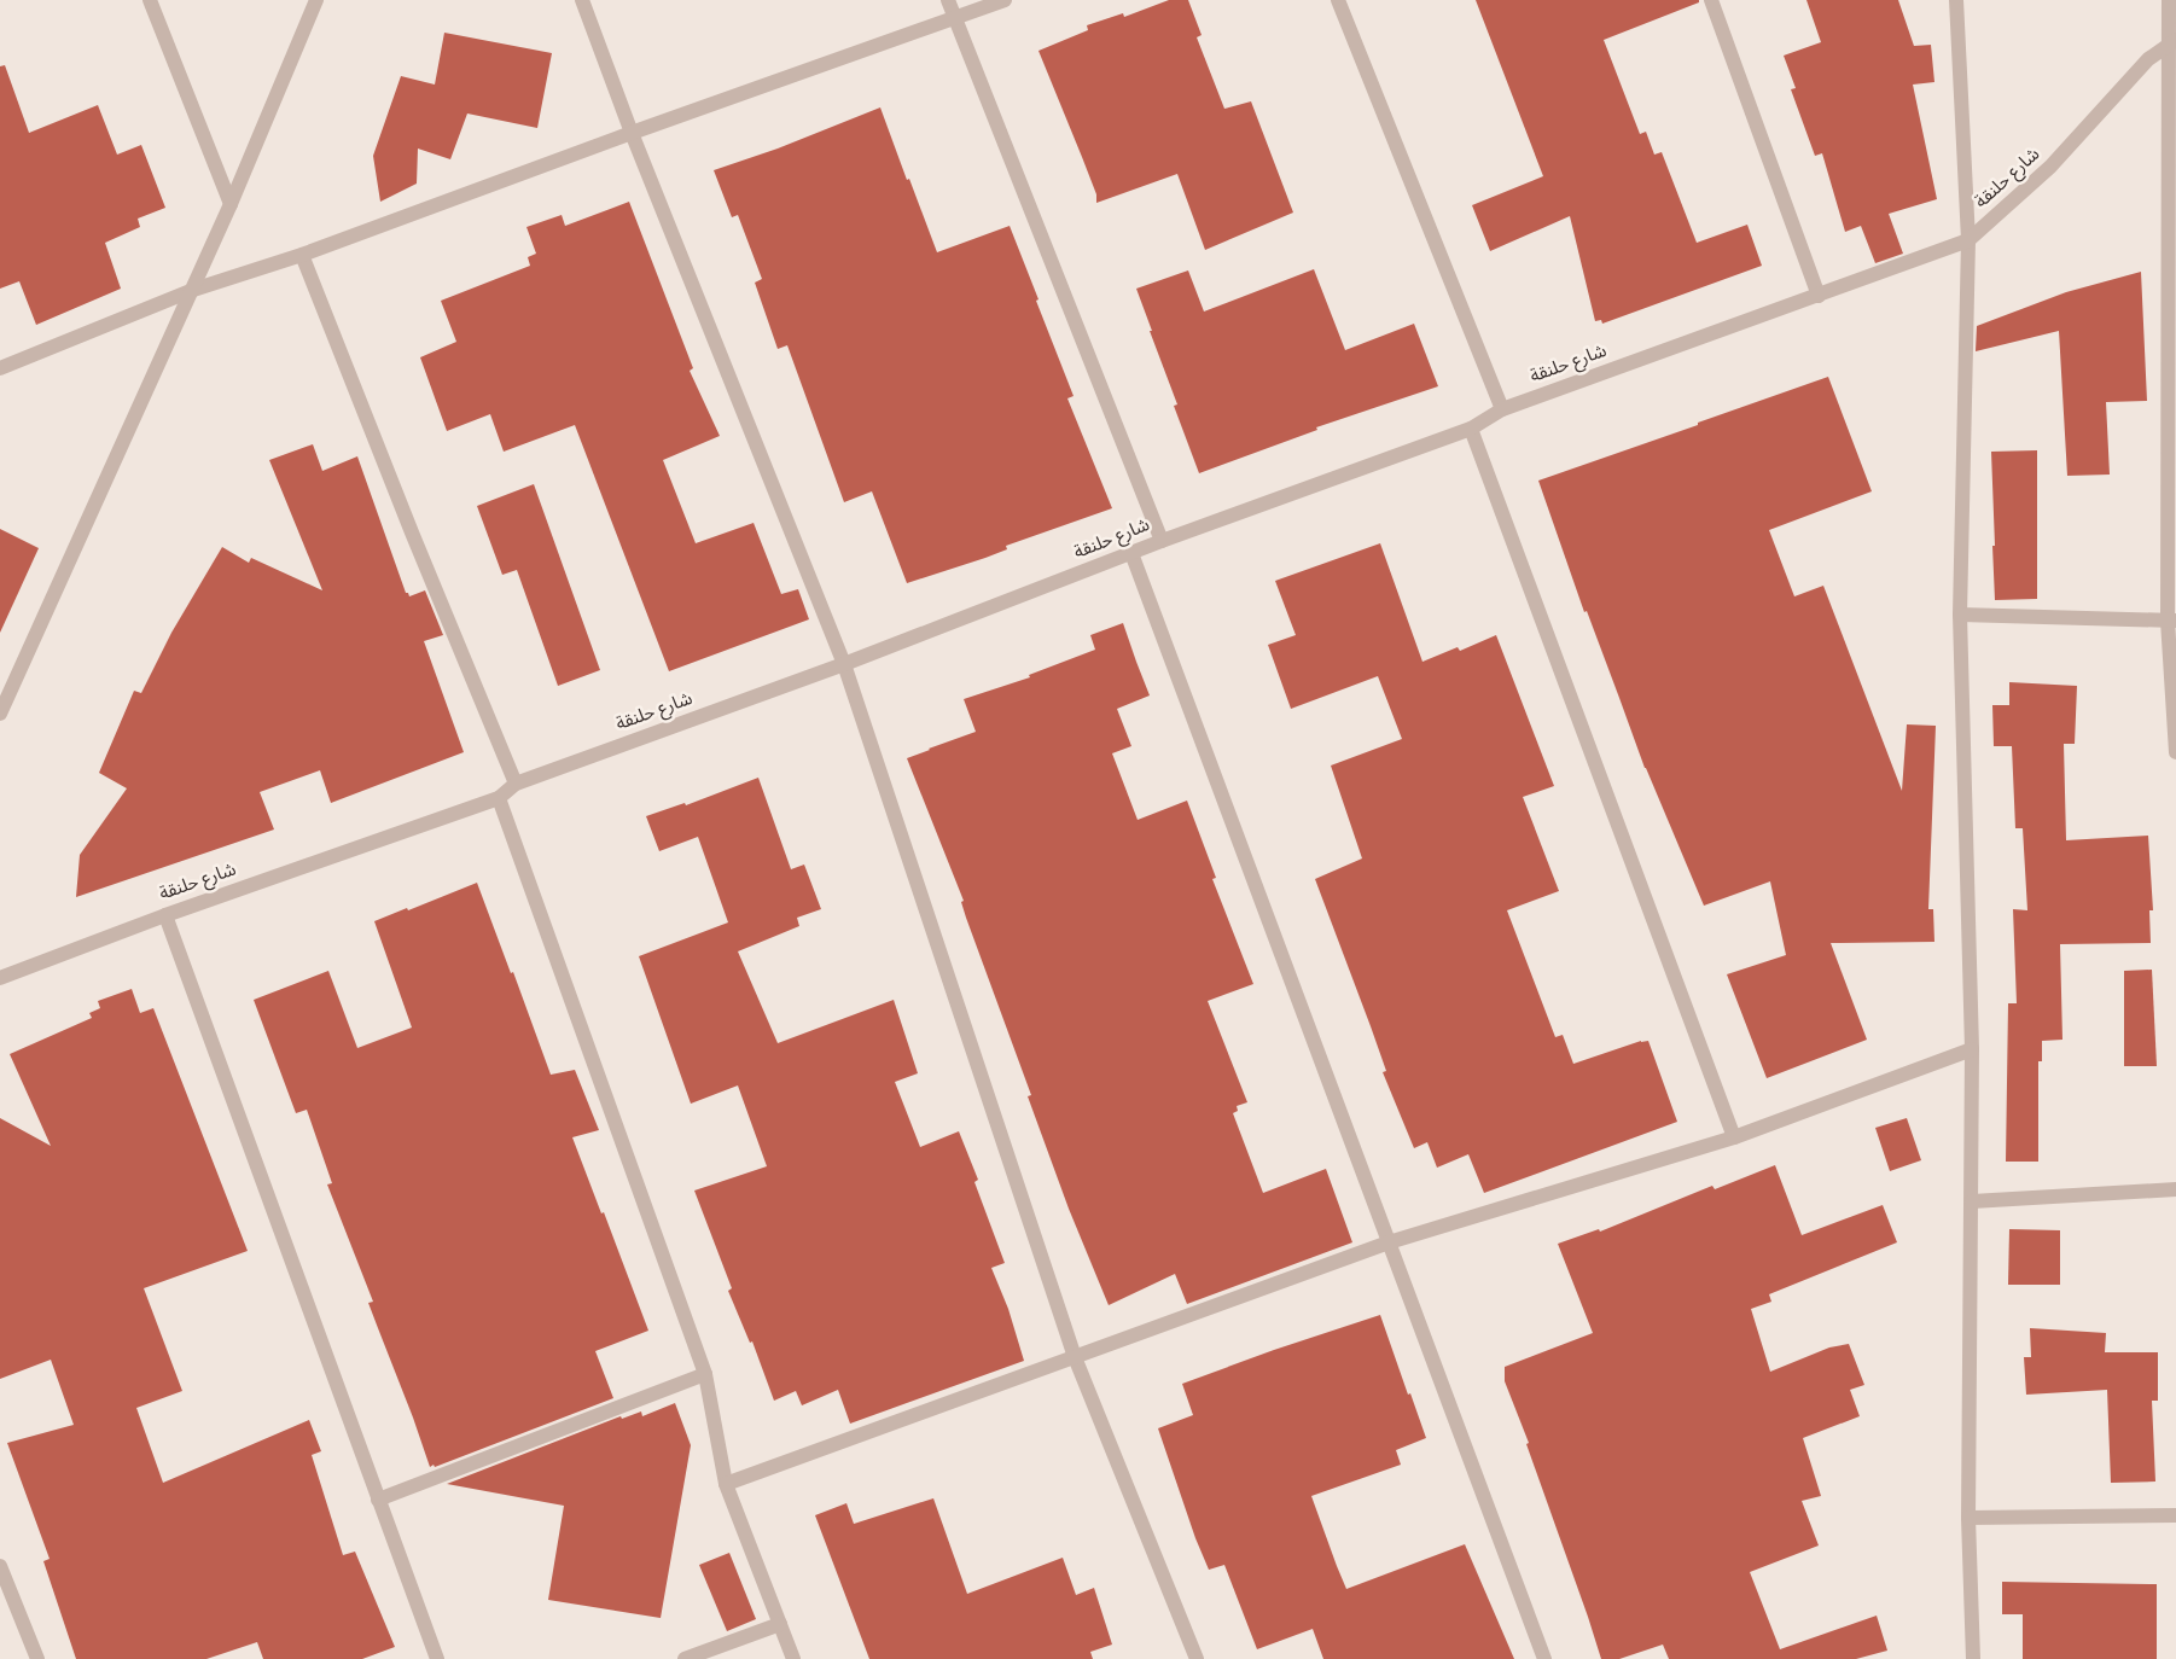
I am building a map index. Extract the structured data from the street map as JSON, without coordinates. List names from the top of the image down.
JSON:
{
  "streets": {
    "street": ["شارع حلنقة"]
  }
}
